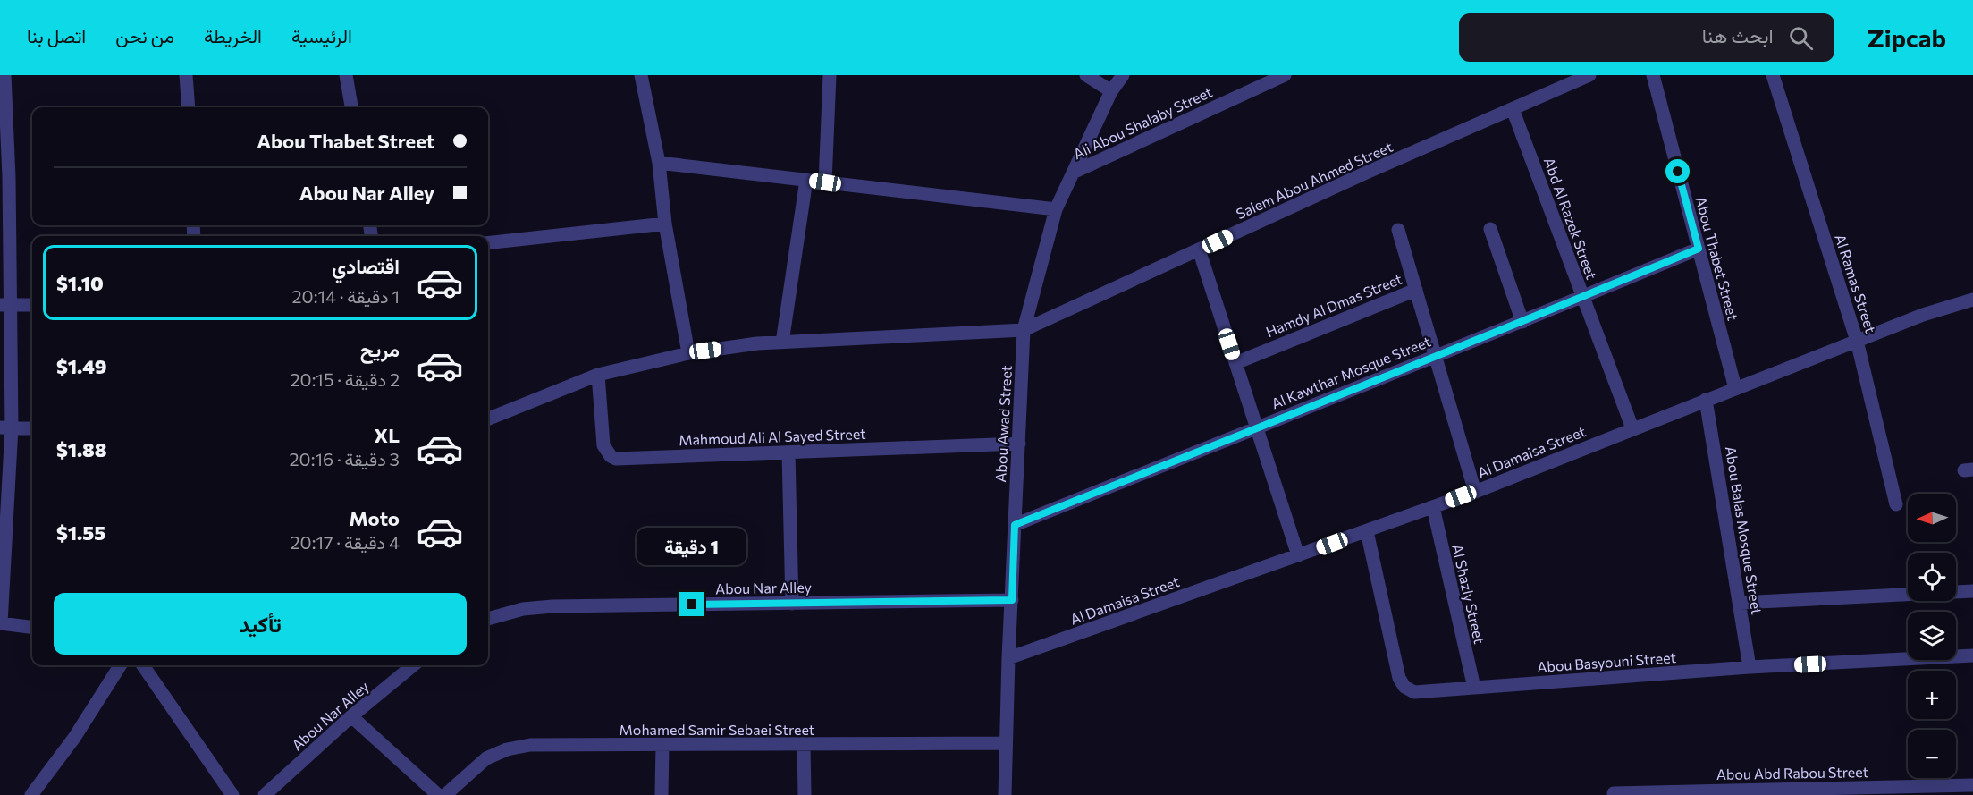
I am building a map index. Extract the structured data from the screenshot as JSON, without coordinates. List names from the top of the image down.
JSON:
{
  "streets": {
    "street": [
      "Ali Abou Shalaby Street",
      "Salem Abou Ahmed Street",
      "Abd Al Razek Street",
      "Abou Thabet Street",
      "Al Ramas Street",
      "Hamdy Al Dmas Street",
      "Al Kawthar Mosque Street",
      "Abou Awad Street",
      "Mahmoud Ali Al Sayed Street",
      "Al Damaisa Street",
      "Abou Balas Mosque Street",
      "Abou Nar Alley",
      "Al Shazly Street",
      "Abou Basyouni Street",
      "Mohamed Samir Sebaei Street",
      "Abou Abd Rabou Street"
    ]
  },
  "crossings": [
    ["Ali Abou Shalaby Street", "Abou Awad Street"],
    ["Salem Abou Ahmed Street", "Abd Al Razek Street"],
    ["Salem Abou Ahmed Street", "Abou Awad Street"],
    ["Abd Al Razek Street", "Al Kawthar Mosque Street"],
    ["Abd Al Razek Street", "Al Damaisa Street"],
    ["Abou Thabet Street", "Al Kawthar Mosque Street"],
    ["Abou Thabet Street", "Al Damaisa Street"],
    ["Al Ramas Street", "Al Damaisa Street"],
    ["Al Kawthar Mosque Street", "Abou Awad Street"],
    ["Abou Awad Street", "Mahmoud Ali Al Sayed Street"],
    ["Abou Awad Street", "Al Damaisa Street"],
    ["Abou Awad Street", "Abou Nar Alley"],
    ["Abou Awad Street", "Mohamed Samir Sebaei Street"],
    ["Al Damaisa Street", "Abou Balas Mosque Street"],
    ["Al Damaisa Street", "Al Shazly Street"],
    ["Al Damaisa Street", "Abou Basyouni Street"],
    ["Abou Balas Mosque Street", "Abou Basyouni Street"],
    ["Al Shazly Street", "Abou Basyouni Street"]
  ],
  "north": "left",
  "page": {
    "header": "Zipcab",
    "search": "ابحث هنا",
    "nav": [
      "الرئيسية",
      "الخريطة",
      "من نحن",
      "اتصل بنا"
    ],
    "banner": ["Abou Thabet Street", "Abou Nar Alley"],
    "list": [
      {
        "name": "اقتصادي",
        "note": "1 دقيقة · 20:14",
        "value": "$1.10"
      },
      {
        "name": "مريح",
        "note": "2 دقيقة · 20:15",
        "value": "$1.49"
      },
      {
        "name": "XL",
        "note": "3 دقيقة · 20:16",
        "value": "$1.88"
      },
      {
        "name": "Moto",
        "note": "4 دقيقة · 20:17",
        "value": "$1.55"
      }
    ],
    "map_buttons": ["+", "−"],
    "bubble": "1 دقيقة",
    "buttons": "تأكيد"
  }
}
